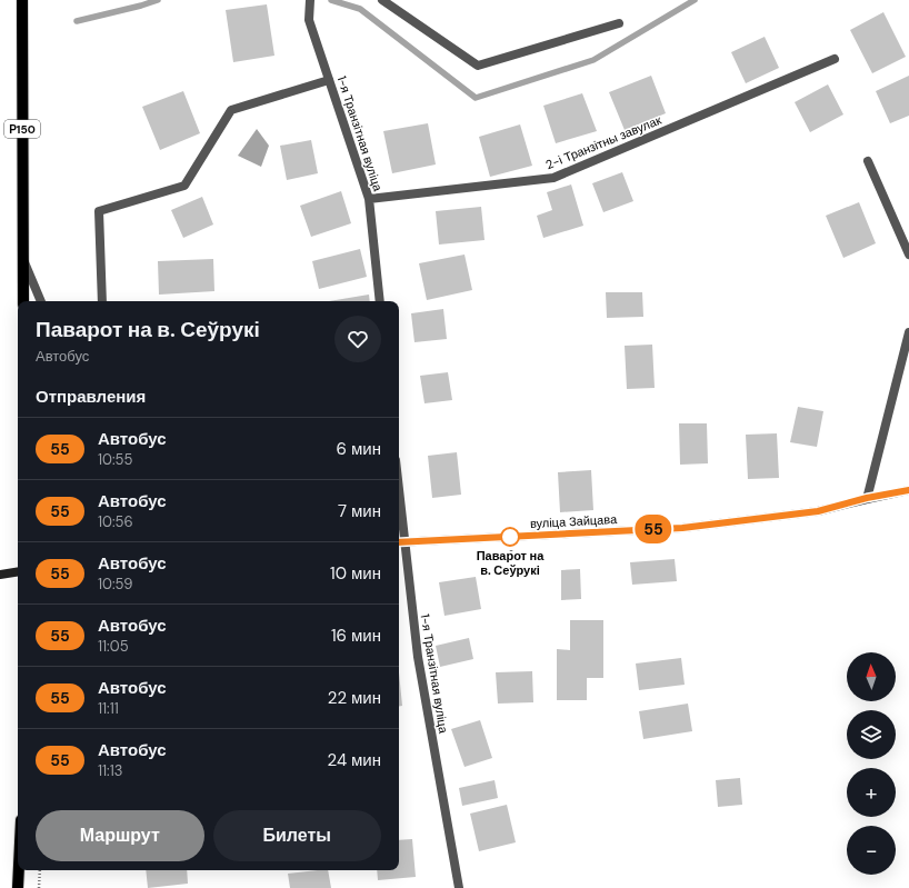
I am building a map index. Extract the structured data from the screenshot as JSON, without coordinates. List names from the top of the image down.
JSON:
{
  "streets": {
    "main road": ["Р150"],
    "street": ["1-я Транзітная вуліца", "2-і Транзітны завулак", "вуліца Зайцава"]
  },
  "crossings": [
    ["1-я Транзітная вуліца", "2-і Транзітны завулак"],
    ["1-я Транзітная вуліца", "вуліца Зайцава"]
  ],
  "places": ["Паварот на в. Сеўрукі"],
  "lines": ["bus line 55"],
  "north": "top",
  "page": {
    "on_map": "55",
    "heading": [
      ["Паварот на в. Сеўрукі", "Автобус"],
      "Отправления"
    ],
    "list": [
      {
        "mark": "55",
        "name": "Автобус",
        "note": "10:55",
        "value": "6 мин"
      },
      {
        "mark": "55",
        "name": "Автобус",
        "note": "10:56",
        "value": "7 мин"
      },
      {
        "mark": "55",
        "name": "Автобус",
        "note": "10:59",
        "value": "10 мин"
      },
      {
        "mark": "55",
        "name": "Автобус",
        "note": "11:05",
        "value": "16 мин"
      },
      {
        "mark": "55",
        "name": "Автобус",
        "note": "11:11",
        "value": "22 мин"
      },
      {
        "mark": "55",
        "name": "Автобус",
        "note": "11:13",
        "value": "24 мин"
      }
    ],
    "map_buttons": ["+", "−"],
    "buttons": ["Маршрут", "Билеты"]
  }
}
